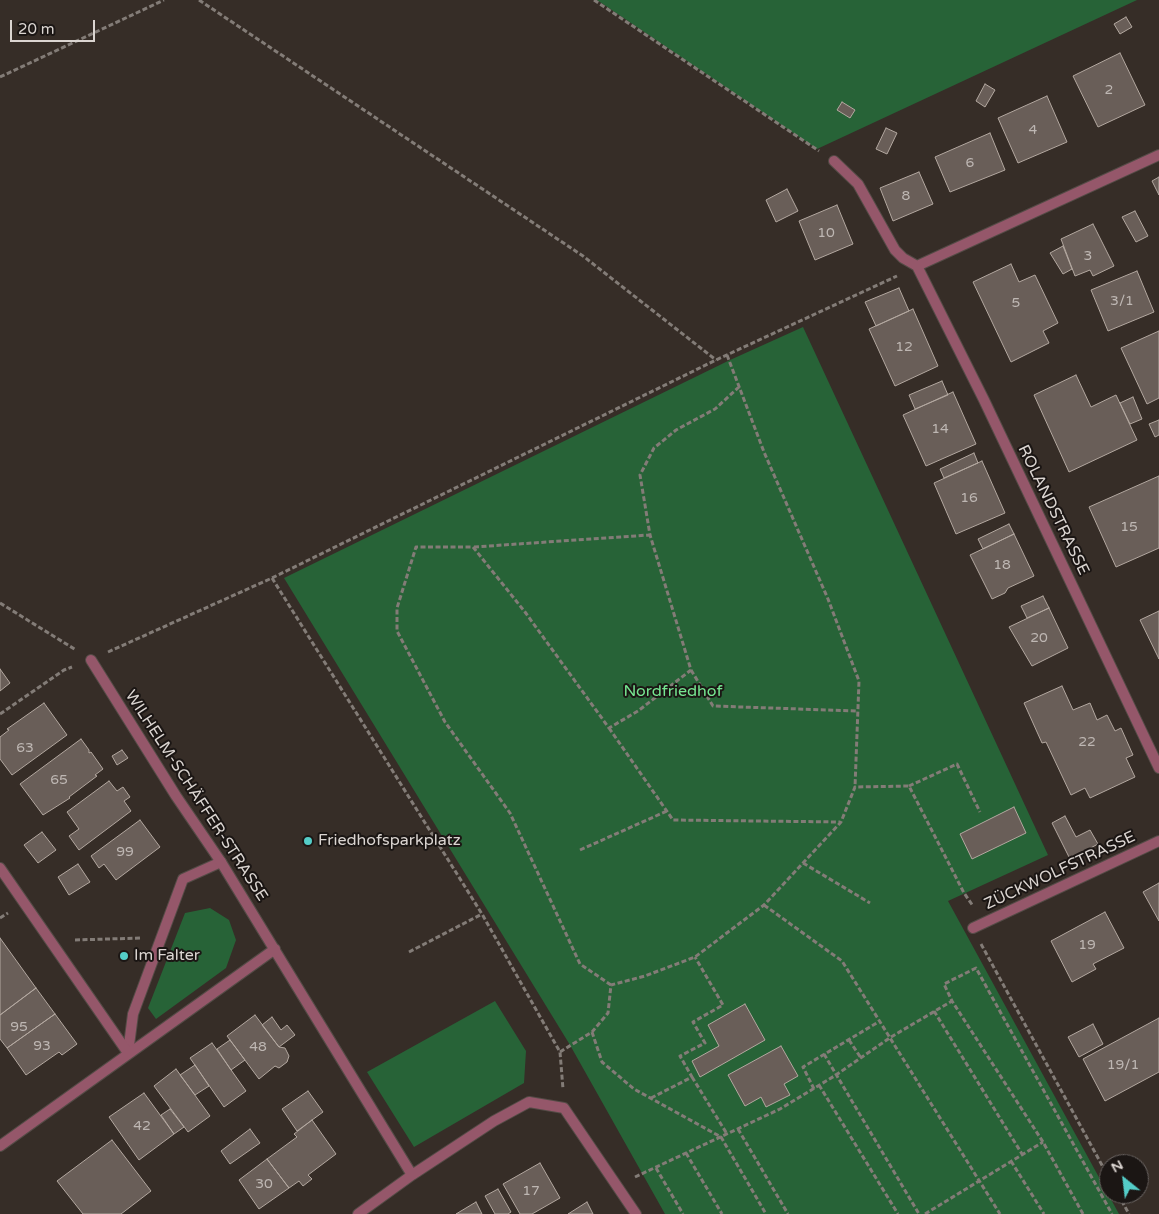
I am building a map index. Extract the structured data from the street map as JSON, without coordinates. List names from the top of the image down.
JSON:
{
  "streets": {
    "street": ["ROLANDSTRASSE", "WILHELM-SCHÄFFER-STRASSE", "ZÜCKWOLFSTRASSE"]
  },
  "parks": ["Nordfriedhof"],
  "places": ["Friedhofsparkplatz", "Im Falter"],
  "house_numbers": [
    "2",
    "4",
    "6",
    "8",
    "10",
    "3",
    "3/1",
    "5",
    "12",
    "14",
    "16",
    "15",
    "18",
    "20",
    "22",
    "63",
    "65",
    "99",
    "19",
    "95",
    "93",
    "48",
    "19/1",
    "42",
    "30",
    "17"
  ],
  "scale_bar": "20 m",
  "north": "top left"
}
